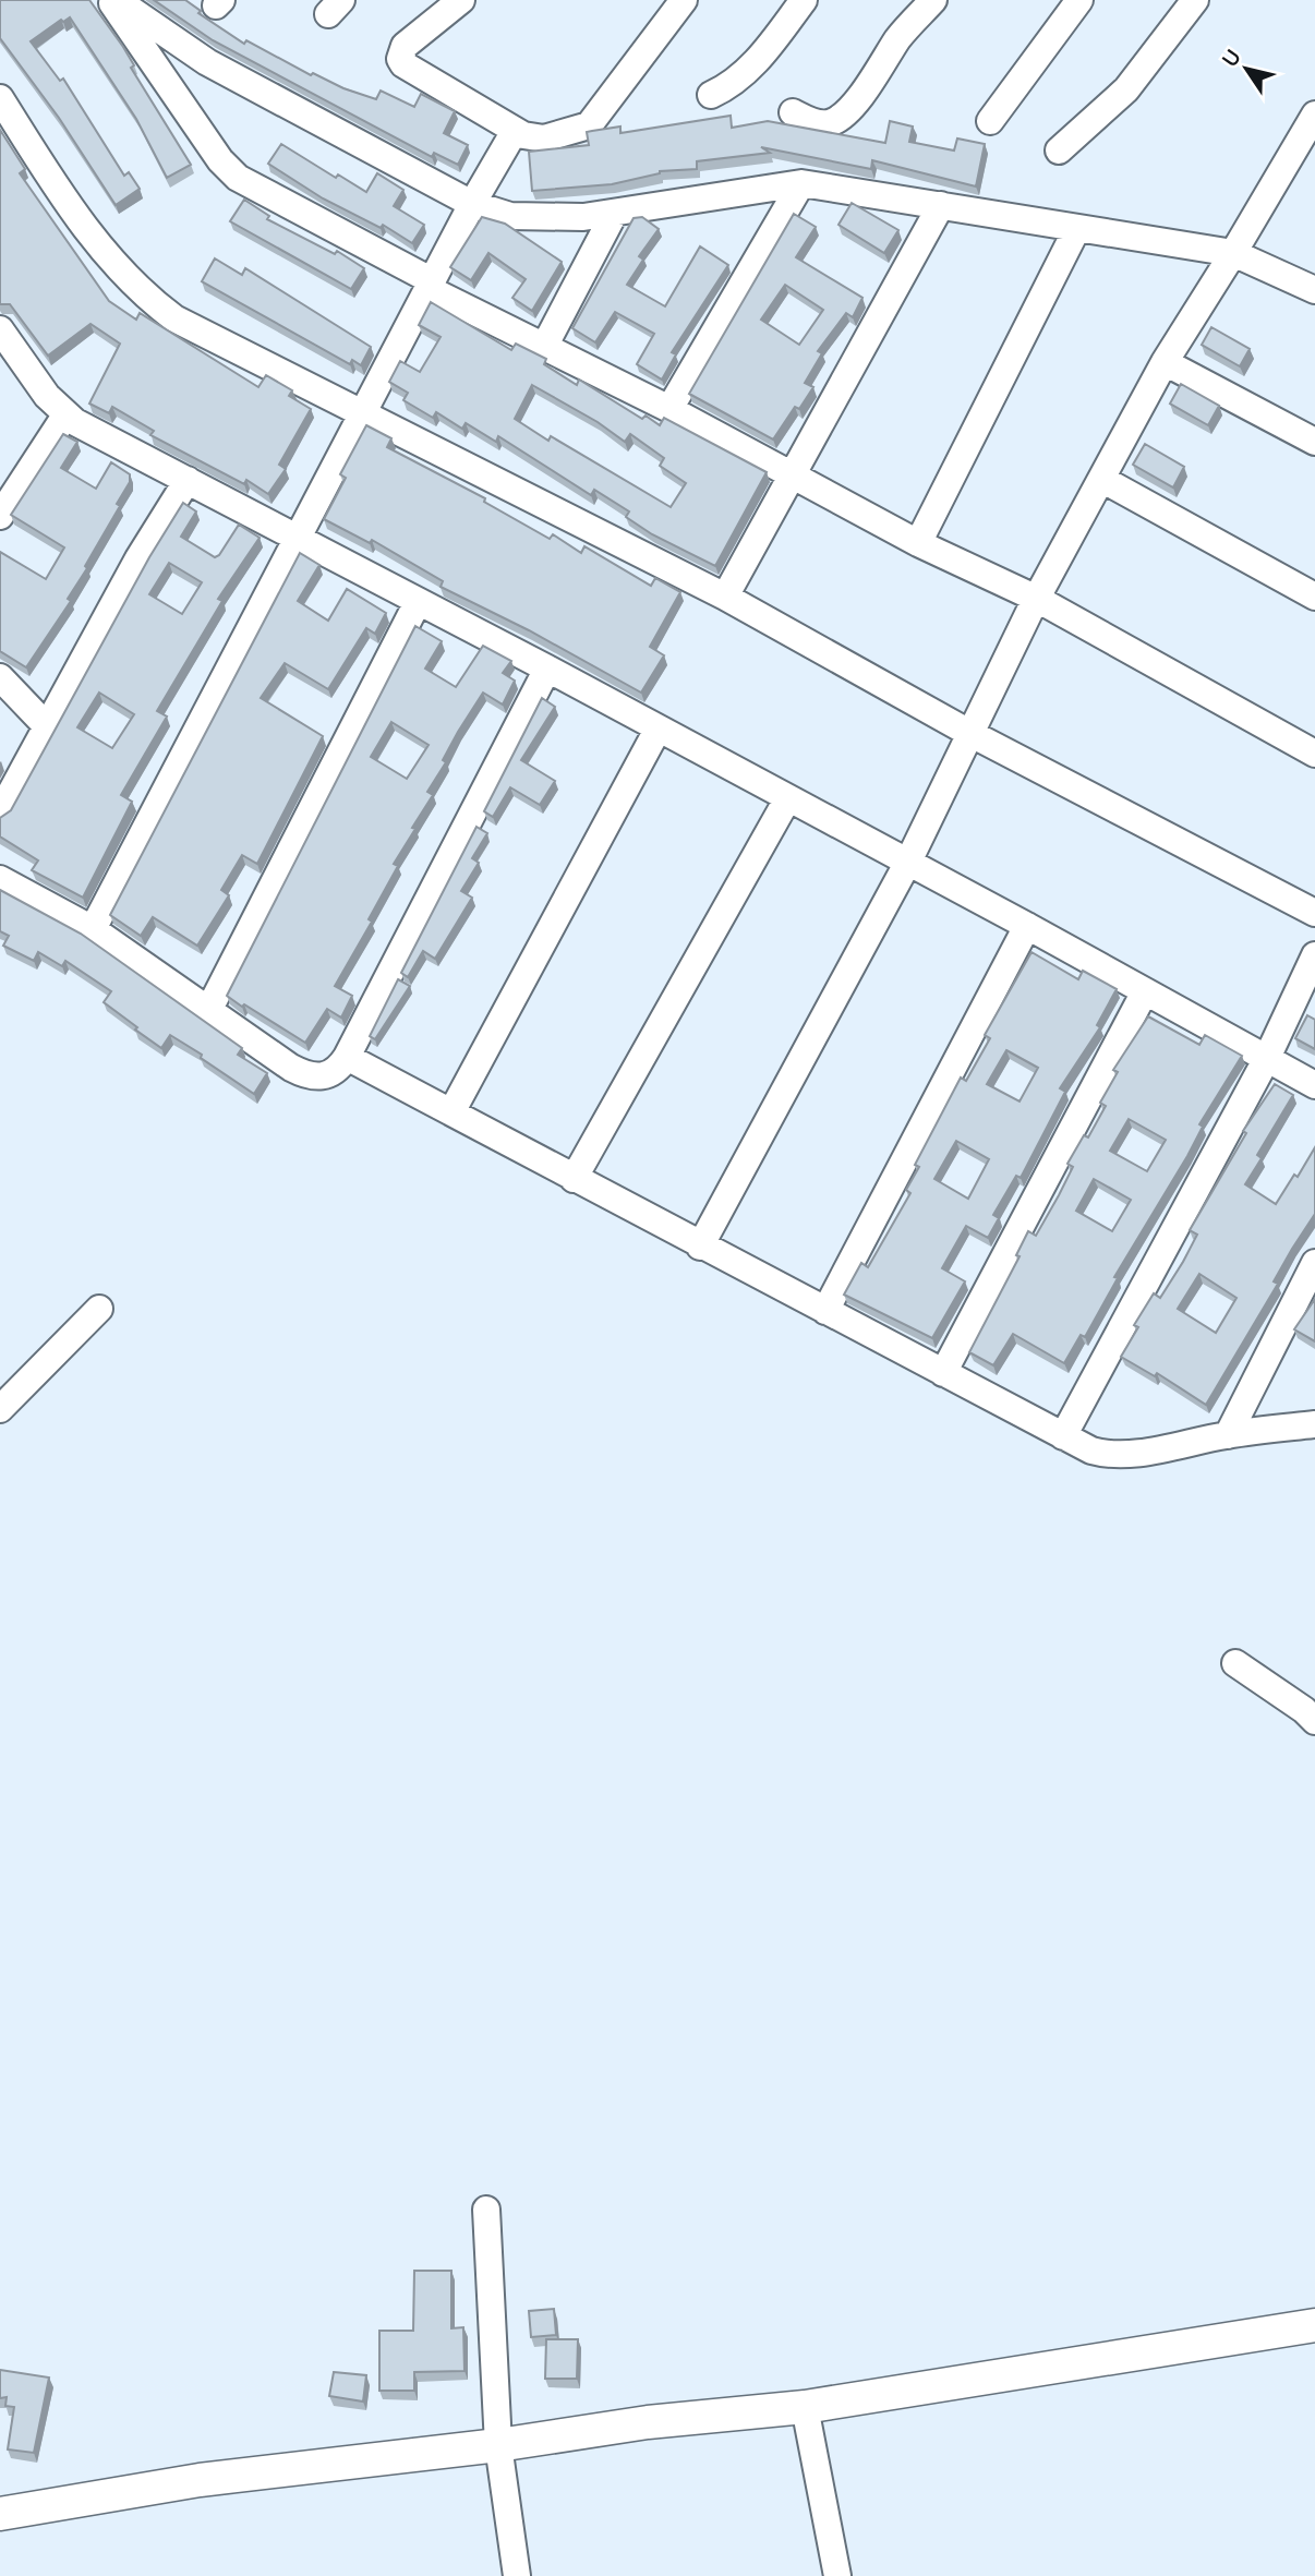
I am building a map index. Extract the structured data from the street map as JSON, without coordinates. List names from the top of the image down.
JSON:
{
  "north": "top left"
}
